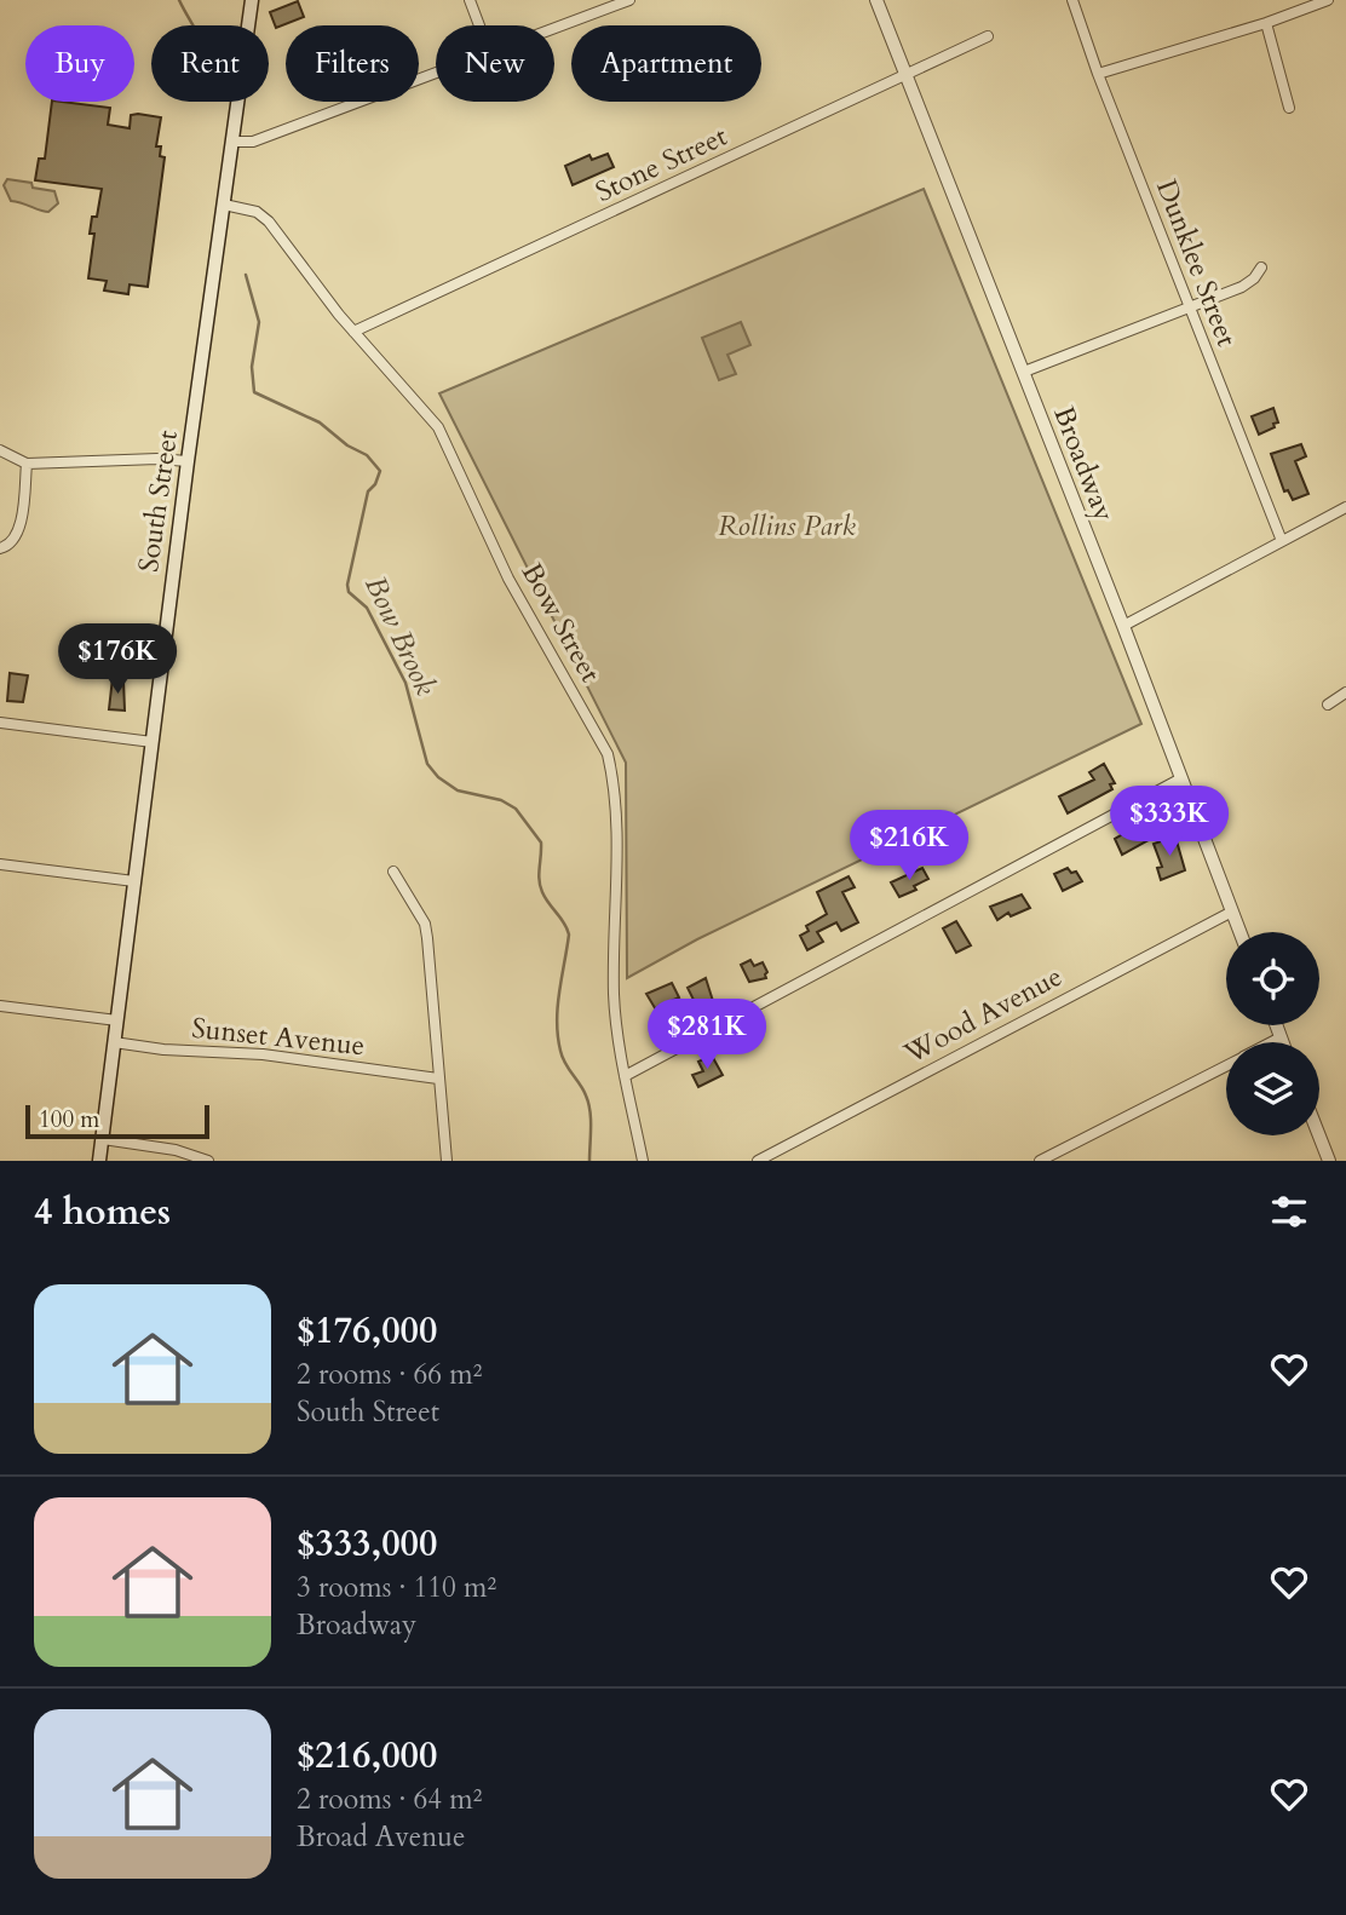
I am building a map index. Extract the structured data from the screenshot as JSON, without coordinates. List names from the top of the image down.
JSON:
{
  "streets": {
    "main road": ["South Street"],
    "street": [
      "Stone Street",
      "Dunklee Street",
      "Broadway",
      "Bow Street",
      "Wood Avenue",
      "Sunset Avenue"
    ]
  },
  "crossings": [
    ["Stone Street", "Broadway"],
    ["Stone Street", "Bow Street"],
    ["Broadway", "Wood Avenue"],
    ["South Street", "Bow Street"],
    ["South Street", "Sunset Avenue"]
  ],
  "water": ["Bow Brook"],
  "parks": ["Rollins Park"],
  "scale_bar": "100 m",
  "page": {
    "chip": [
      "Buy",
      "Rent",
      "Filters",
      "New",
      "Apartment"
    ],
    "price": [
      "$176K",
      "$333K",
      "$216K",
      "$281K"
    ],
    "scale": "100 m",
    "heading": "4 homes",
    "list": [
      {
        "name": "$176,000",
        "note": "2 rooms · 66 m² · South Street"
      },
      {
        "name": "$333,000",
        "note": "3 rooms · 110 m² · Broadway"
      },
      {
        "name": "$216,000",
        "note": "2 rooms · 64 m² · Broad Avenue"
      }
    ]
  }
}
